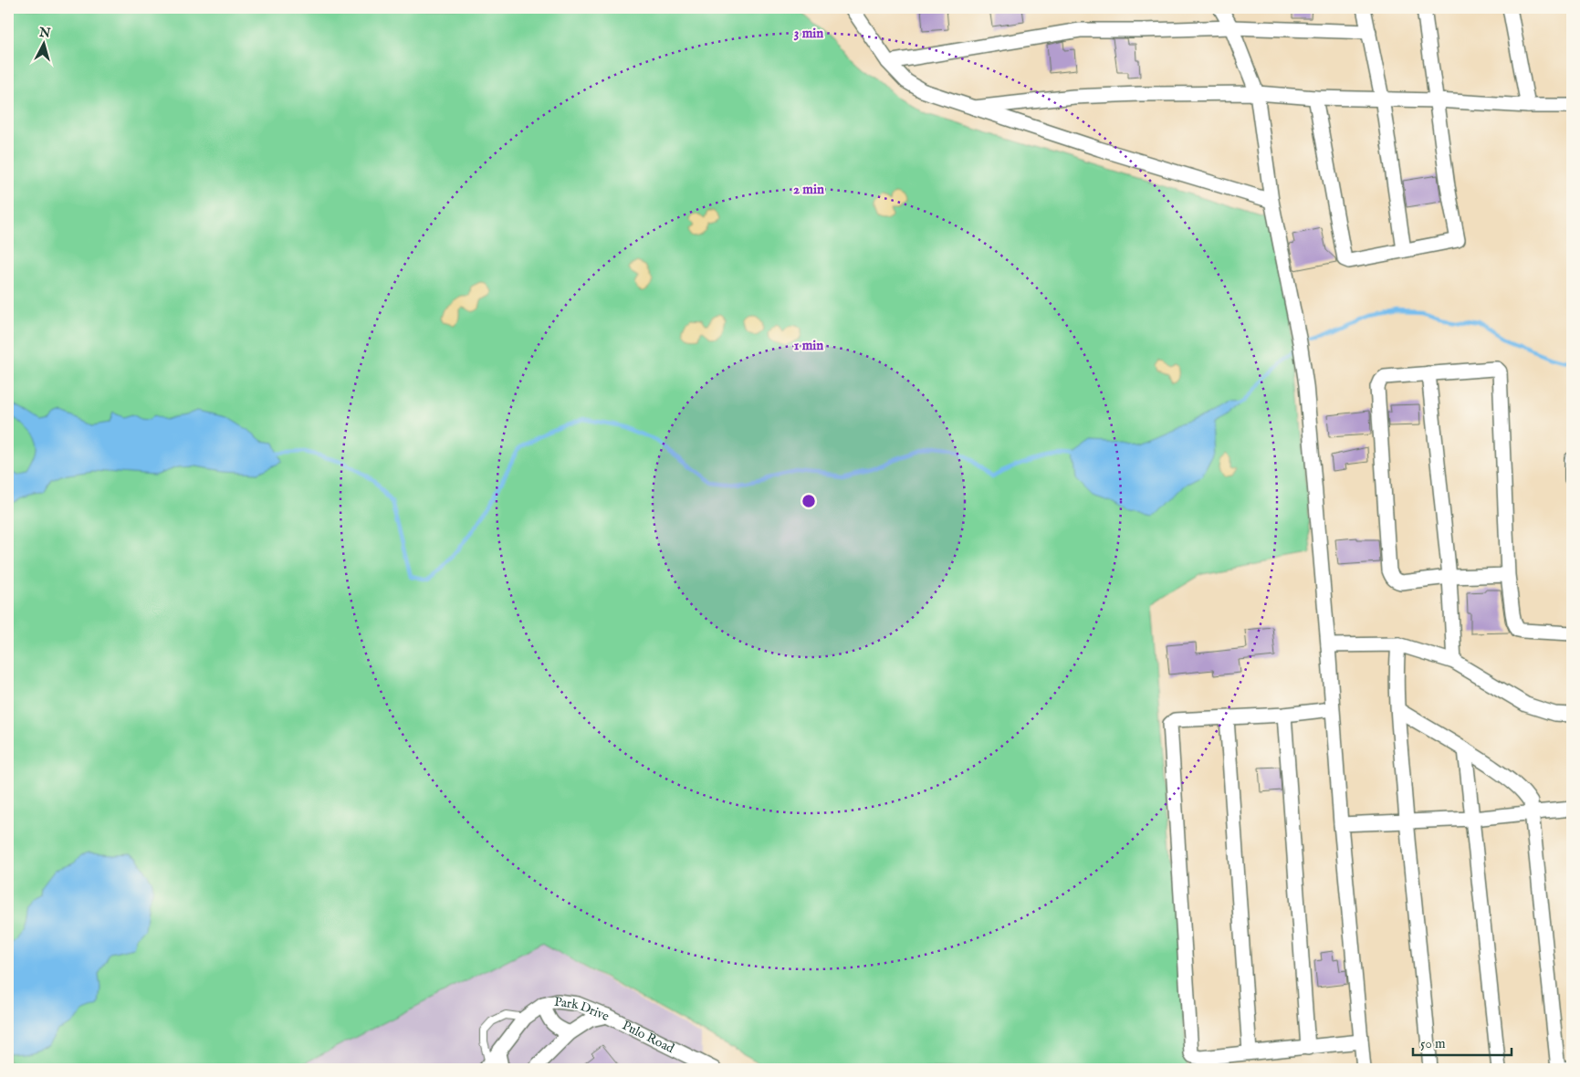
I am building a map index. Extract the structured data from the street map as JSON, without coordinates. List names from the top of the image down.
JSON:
{
  "streets": {
    "street": ["Park Drive", "Pulo Road"]
  },
  "crossings": [
    ["Park Drive", "Pulo Road"]
  ],
  "scale_bar": "50 m",
  "north": "top",
  "rings": ["3 min", "2 min", "1 min"]
}
